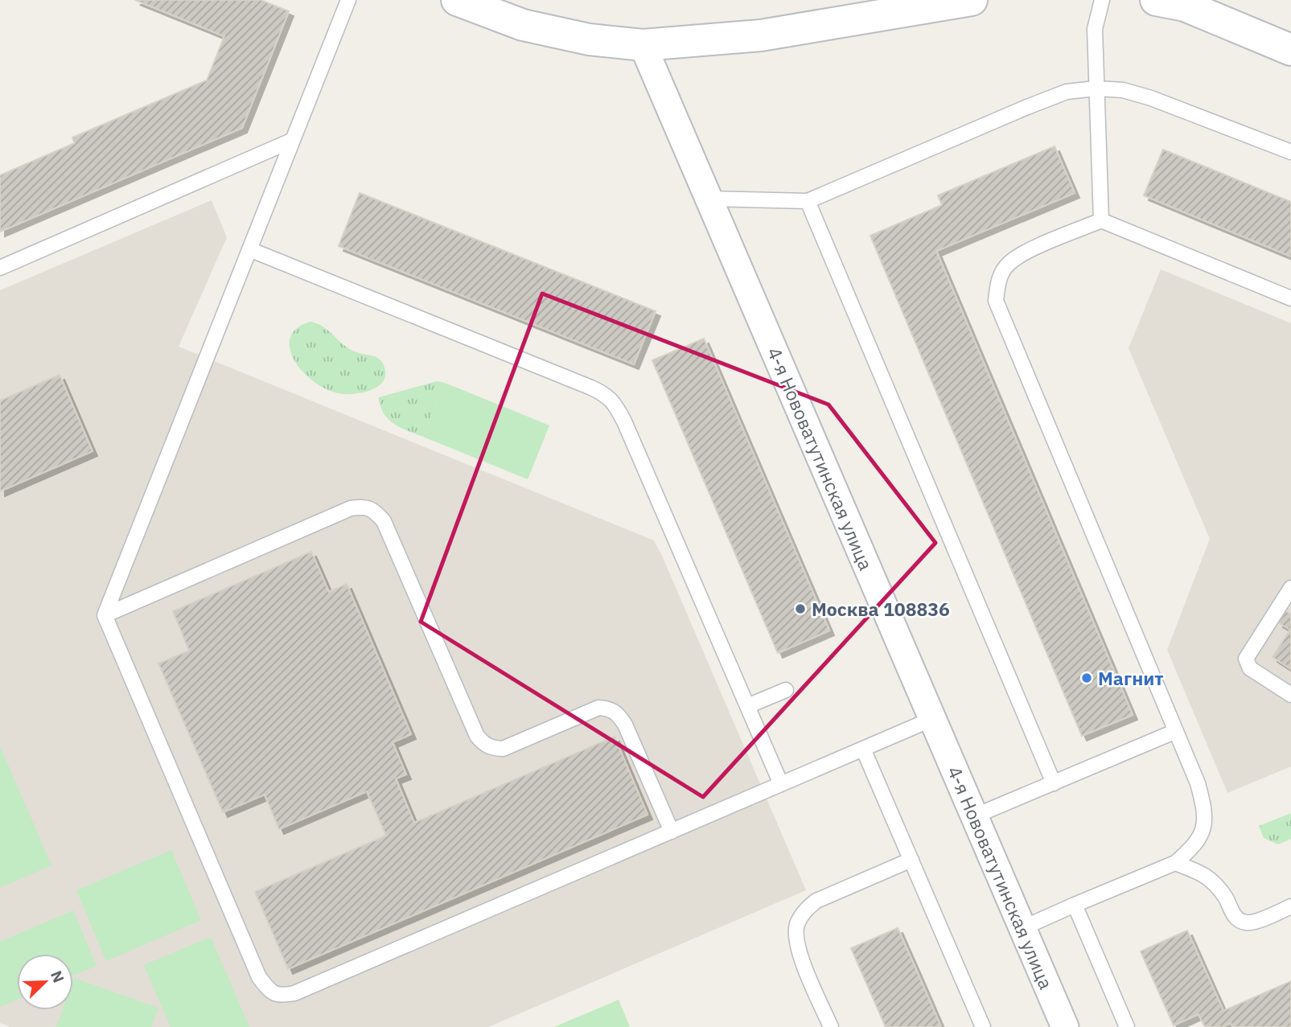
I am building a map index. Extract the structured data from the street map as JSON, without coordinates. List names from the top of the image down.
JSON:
{
  "streets": {
    "street": ["4-я Нововатутинская улица"]
  },
  "places": ["Москва 108836", "Магнит"],
  "north": "top right"
}
